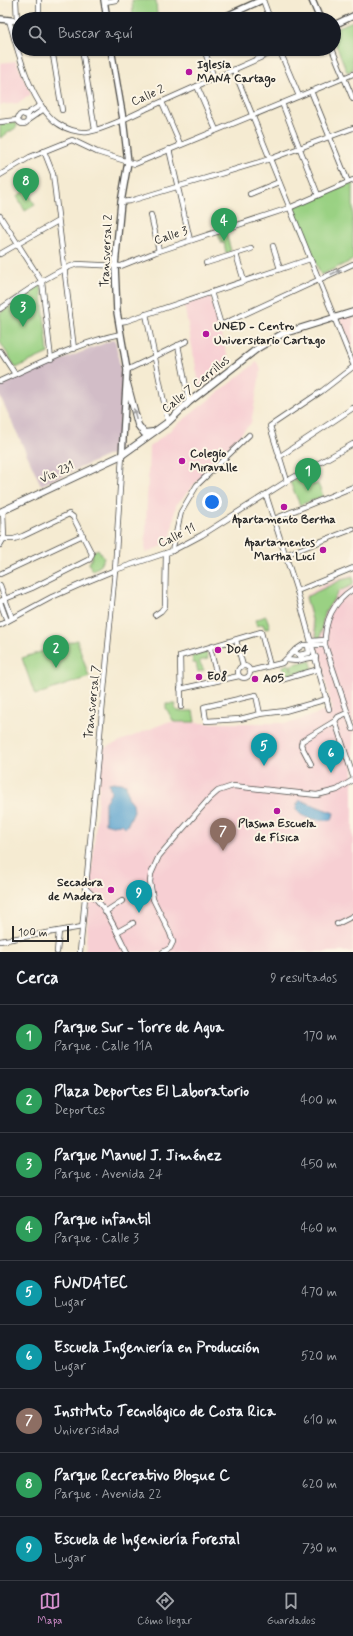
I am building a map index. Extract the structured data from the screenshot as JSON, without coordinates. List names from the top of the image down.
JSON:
{
  "streets": {
    "main road": ["Calle 7 Cerrillos", "Vía 231"],
    "street": [
      "Calle 2",
      "Calle 3",
      "Transversal 2",
      "Calle 11",
      "Transversal 7"
    ]
  },
  "crossings": [
    ["Calle 2", "Transversal 2"],
    ["Calle 3", "Transversal 2"],
    ["Transversal 2", "Calle 7 Cerrillos"],
    ["Transversal 2", "Vía 231"],
    ["Transversal 2", "Transversal 7"],
    ["Calle 7 Cerrillos", "Vía 231"],
    ["Calle 7 Cerrillos", "Transversal 7"],
    ["Vía 231", "Transversal 7"],
    ["Calle 11", "Transversal 7"]
  ],
  "places": [
    "Iglesia MANA Cartago",
    "UNED - Centro Universitario Cartago",
    "Colegio Miravalle",
    "Apartamento Bertha",
    "Apartamentos Martha Luci",
    "D04",
    "E08",
    "A05",
    "Plasma Escuela de Física",
    "Secadora de Madera"
  ],
  "scale_bar": "100 m",
  "page": {
    "search": "Buscar aquí",
    "pins": [
      "8",
      "4",
      "3",
      "1",
      "2",
      "5",
      "6",
      "7",
      "9"
    ],
    "scale": "100 m",
    "heading": ["Cerca", "9 resultados"],
    "list": [
      {
        "mark": "1",
        "name": "Parque Sur - Torre de Agua",
        "note": "Parque · Calle 11A",
        "value": "170 m"
      },
      {
        "mark": "2",
        "name": "Plaza Deportes El Laboratorio",
        "note": "Deportes",
        "value": "400 m"
      },
      {
        "mark": "3",
        "name": "Parque Manuel J. Jiménez",
        "note": "Parque · Avenida 24",
        "value": "450 m"
      },
      {
        "mark": "4",
        "name": "Parque infantil",
        "note": "Parque · Calle 3",
        "value": "460 m"
      },
      {
        "mark": "5",
        "name": "FUNDATEC",
        "note": "Lugar",
        "value": "470 m"
      },
      {
        "mark": "6",
        "name": "Escuela Ingeniería en Producción",
        "note": "Lugar",
        "value": "520 m"
      },
      {
        "mark": "7",
        "name": "Instituto Tecnológico de Costa Rica",
        "note": "Universidad",
        "value": "610 m"
      },
      {
        "mark": "8",
        "name": "Parque Recreativo Bloque C",
        "note": "Parque · Avenida 22",
        "value": "620 m"
      },
      {
        "mark": "9",
        "name": "Escuela de Ingeniería Forestal",
        "note": "Lugar",
        "value": "730 m"
      }
    ],
    "nav": ["Mapa", "Cómo llegar", "Guardados"]
  }
}
